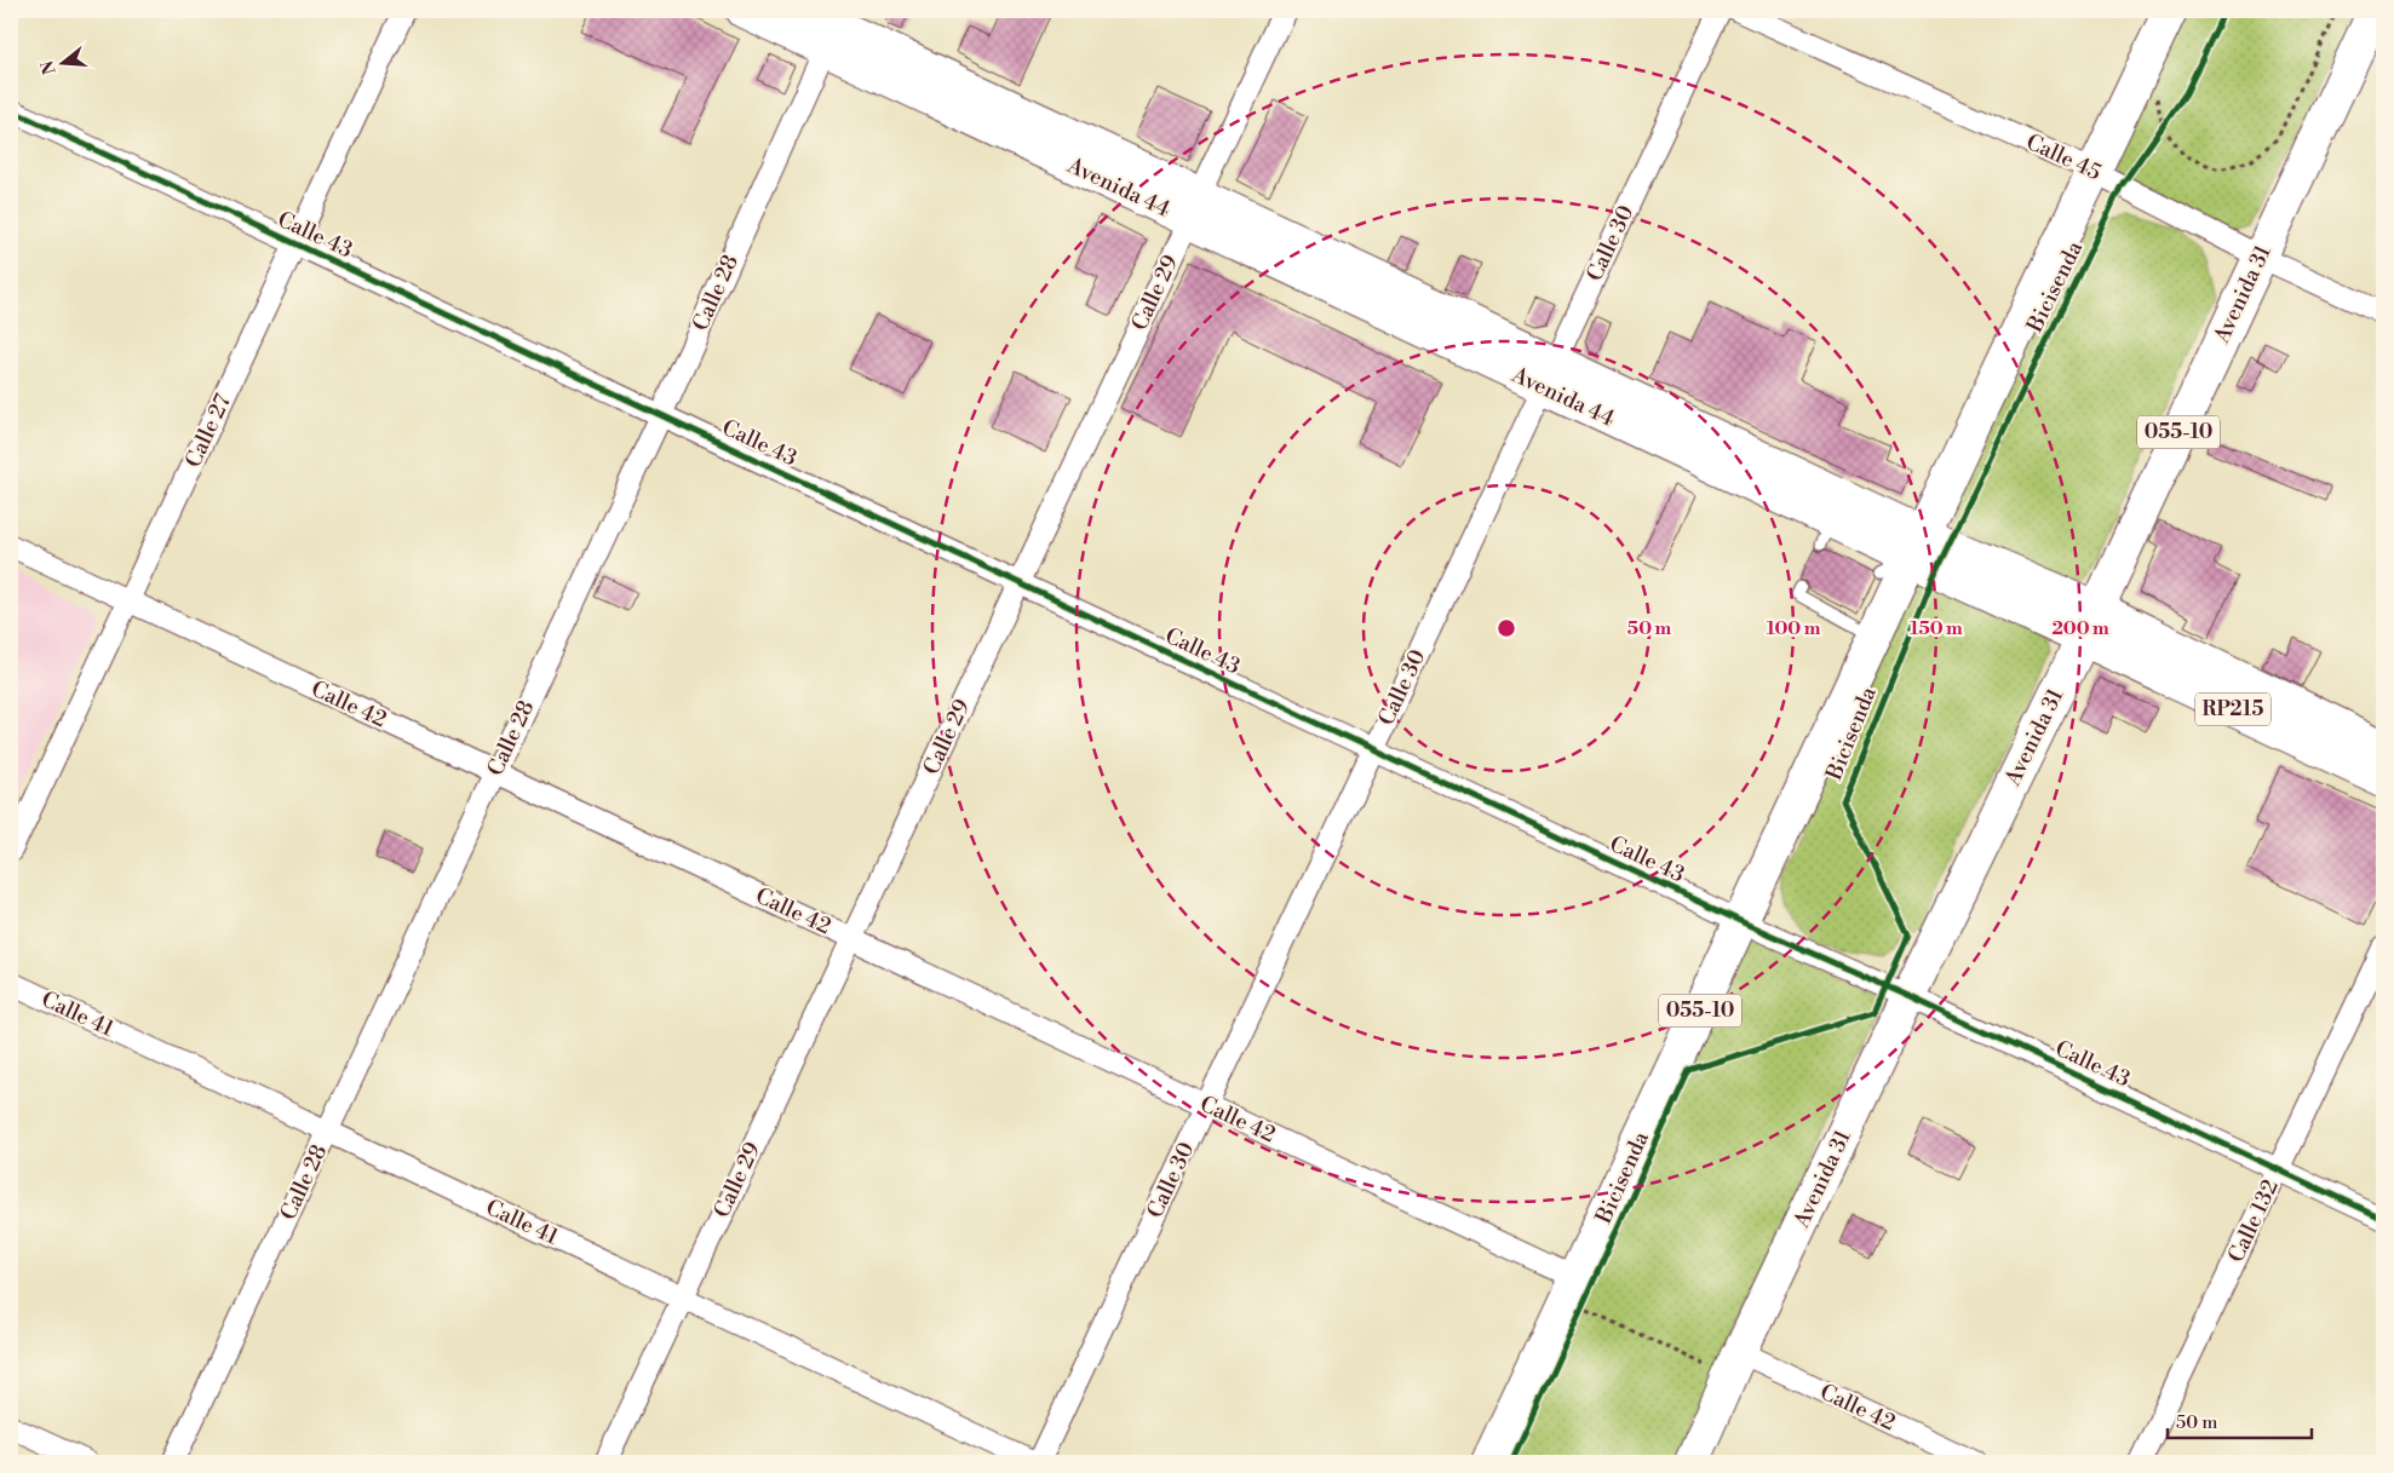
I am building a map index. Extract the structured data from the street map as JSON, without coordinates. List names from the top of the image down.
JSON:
{
  "streets": {
    "main road": [
      "Avenida 44",
      "Avenida 31",
      "055-10",
      "RP215"
    ],
    "street": [
      "Calle 45",
      "Calle 43",
      "Calle 30",
      "Calle 28",
      "Calle 29",
      "Calle 27",
      "Calle 42",
      "Calle 41",
      "Calle 132"
    ],
    "cycle path": ["Bicisenda"]
  },
  "crossings": [
    ["Calle 45", "Avenida 31"],
    ["Calle 45", "055-10"],
    ["Avenida 44", "Calle 30"],
    ["Avenida 44", "Calle 28"],
    ["Avenida 44", "Calle 29"],
    ["Avenida 44", "Avenida 31"],
    ["Avenida 44", "055-10"],
    ["Calle 43", "Calle 30"],
    ["Calle 43", "Calle 28"],
    ["Calle 43", "Calle 29"],
    ["Calle 43", "Avenida 31"],
    ["Calle 43", "Calle 27"],
    ["Calle 43", "055-10"],
    ["Calle 43", "Calle 132"],
    ["Calle 30", "Calle 42"],
    ["Calle 28", "Calle 42"],
    ["Calle 28", "Calle 41"],
    ["Calle 29", "Calle 42"],
    ["Calle 29", "Calle 41"],
    ["Avenida 31", "Calle 42"],
    ["Calle 27", "Calle 42"],
    ["055-10", "Calle 42"]
  ],
  "scale_bar": "50 m",
  "north": "left",
  "rings": [
    "50 m",
    "100 m",
    "150 m",
    "200 m"
  ]
}
